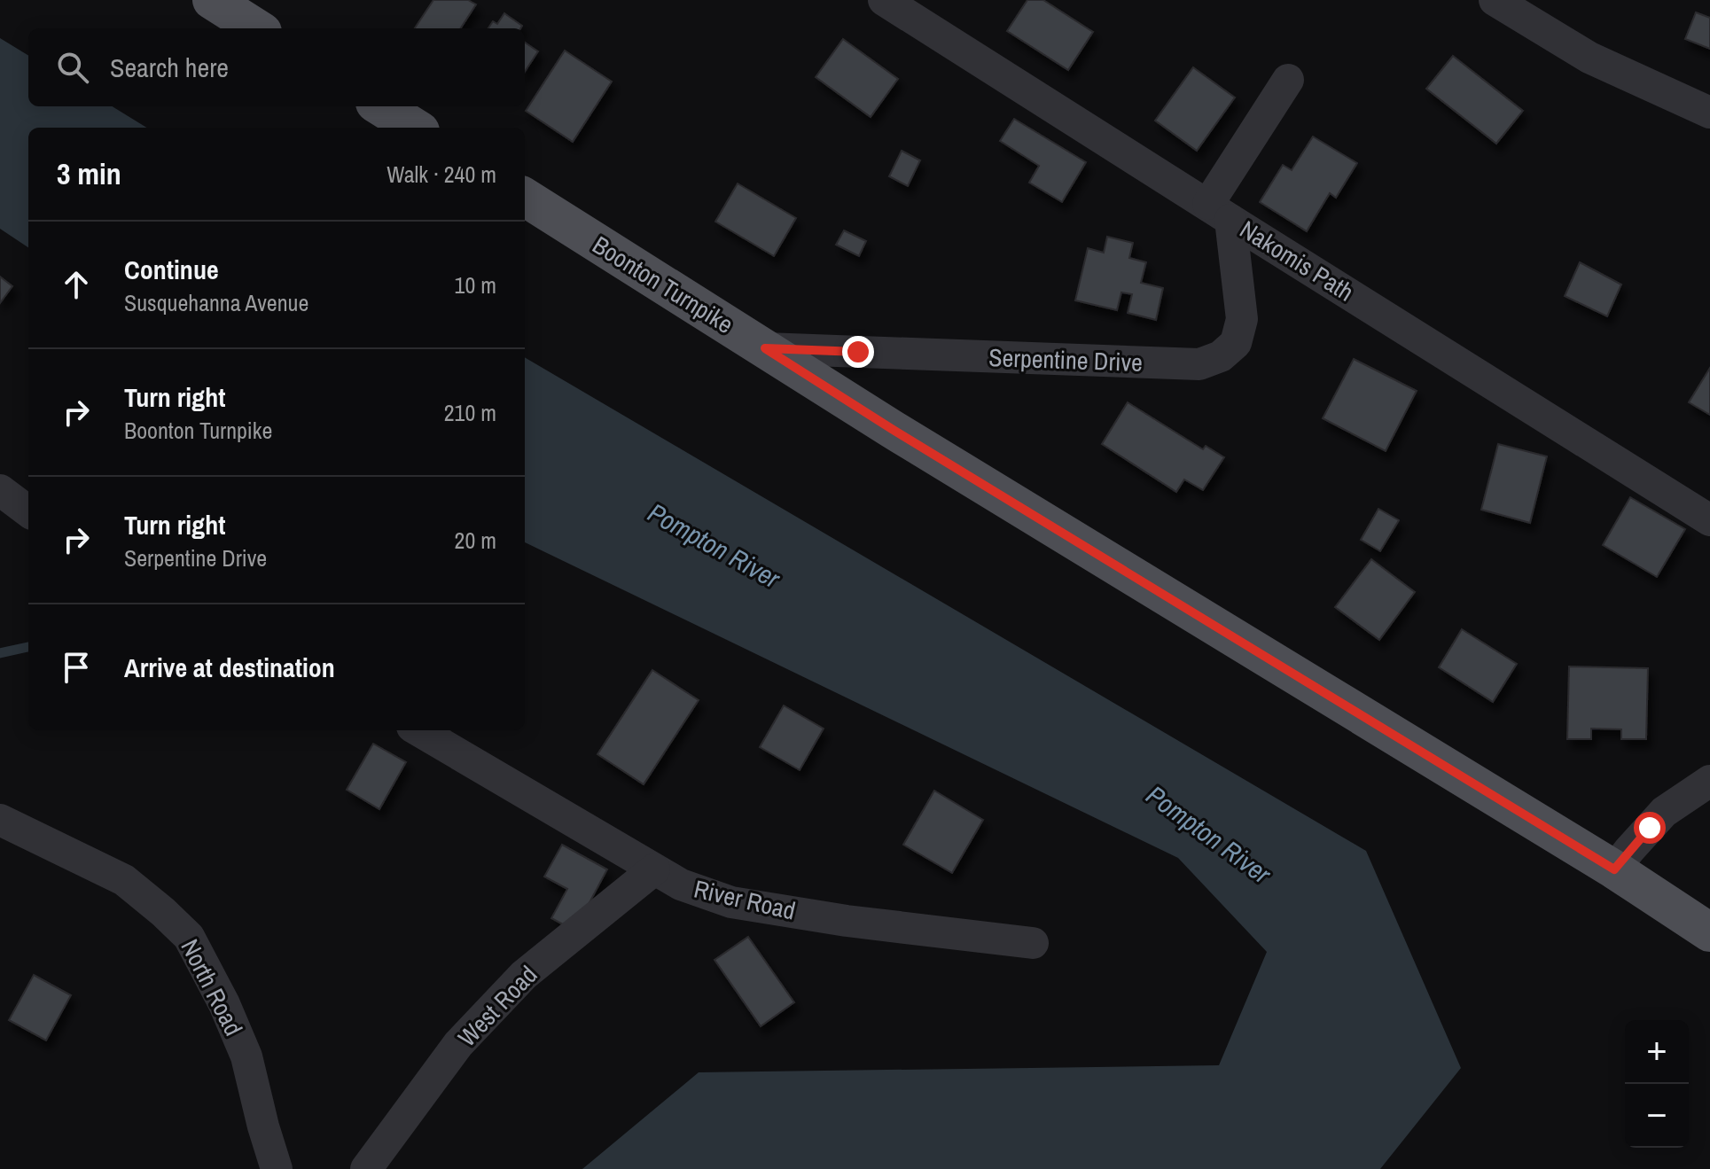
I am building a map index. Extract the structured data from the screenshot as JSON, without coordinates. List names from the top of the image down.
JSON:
{
  "streets": {
    "main road": ["Boonton Turnpike"],
    "street": [
      "Nakomis Path",
      "Serpentine Drive",
      "River Road",
      "North Road",
      "West Road"
    ]
  },
  "crossings": [
    ["Nakomis Path", "Serpentine Drive"],
    ["Boonton Turnpike", "Serpentine Drive"],
    ["River Road", "West Road"]
  ],
  "water": ["Pompton River"],
  "page": {
    "search": "Search here",
    "heading": ["3 min", "Walk · 240 m"],
    "list": [
      ["Continue", "Susquehanna Avenue", "10 m"],
      ["Turn right", "Boonton Turnpike", "210 m"],
      ["Turn right", "Serpentine Drive", "20 m"],
      "Arrive at destination"
    ],
    "map_buttons": ["+", "−"]
  }
}
